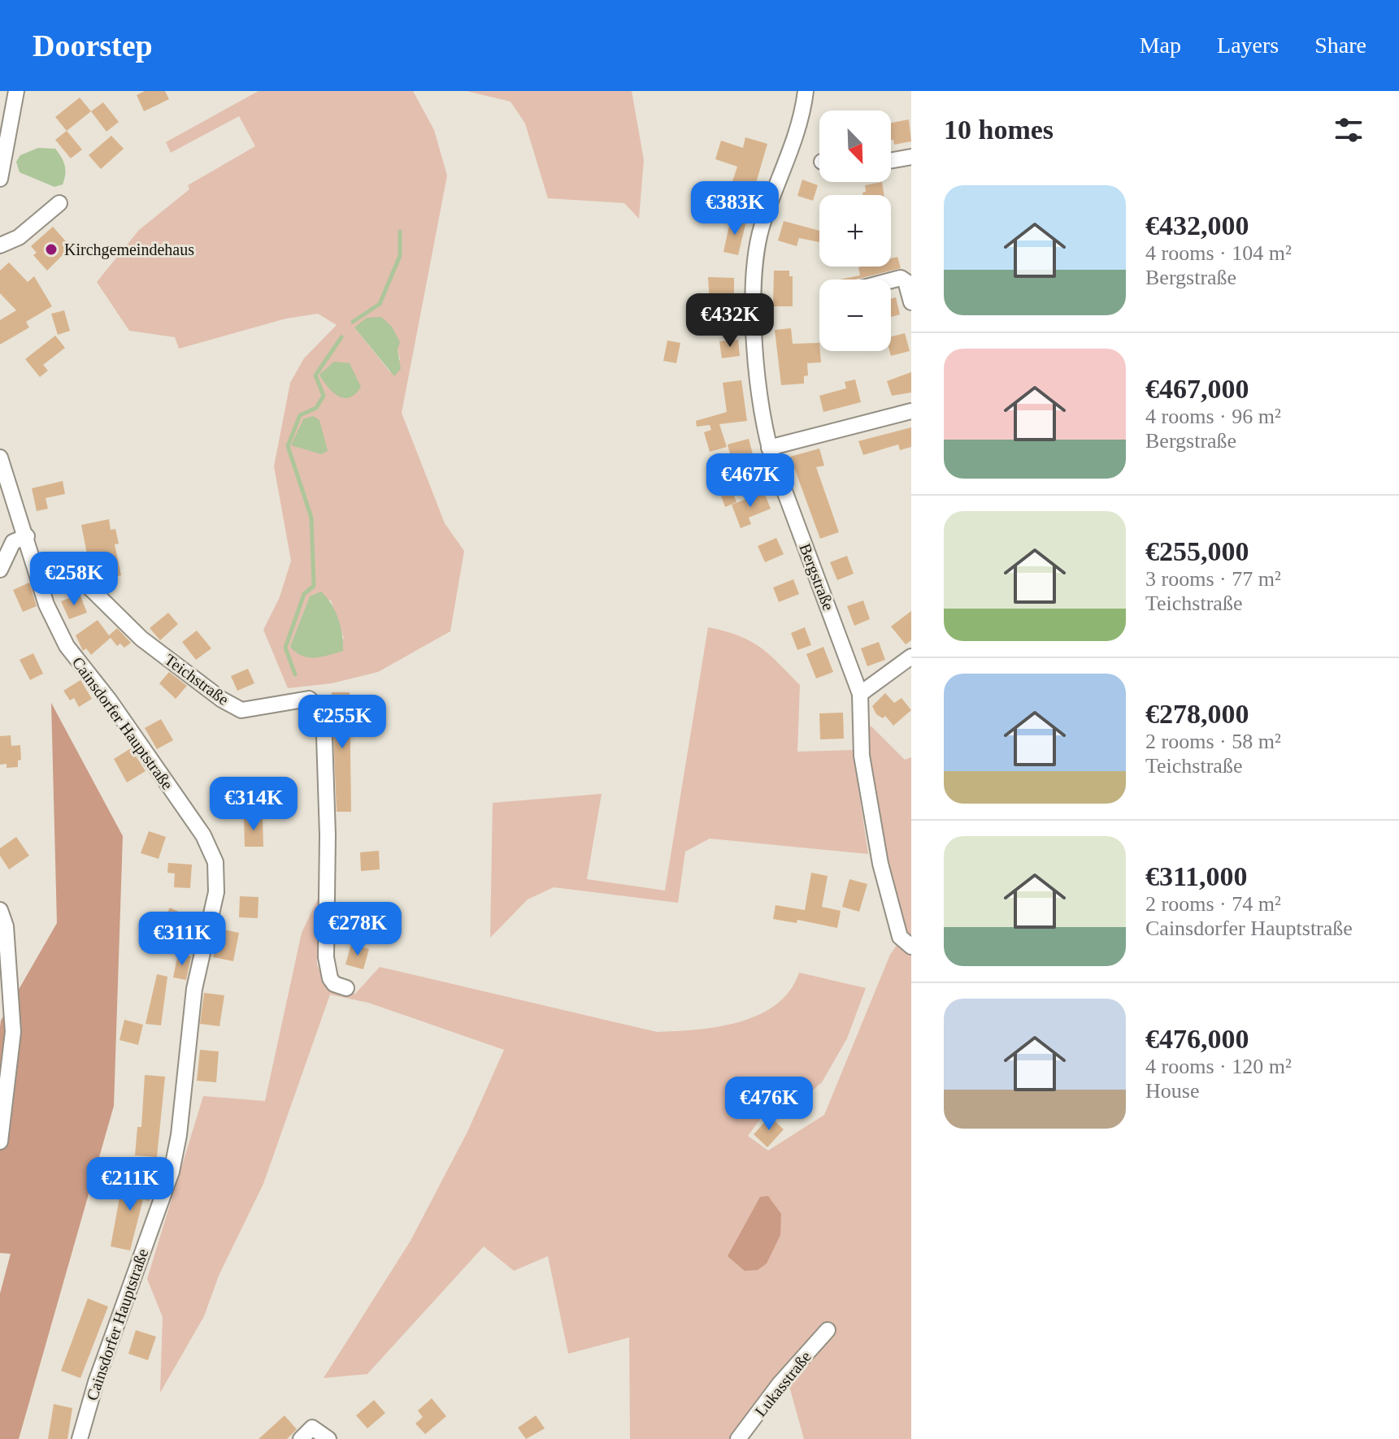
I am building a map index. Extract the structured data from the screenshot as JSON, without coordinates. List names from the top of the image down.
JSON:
{
  "streets": {
    "street": [
      "Bergstraße",
      "Teichstraße",
      "Cainsdorfer Hauptstraße",
      "Lukasstraße"
    ]
  },
  "crossings": [
    ["Teichstraße", "Cainsdorfer Hauptstraße"]
  ],
  "places": ["Kirchgemeindehaus"],
  "north": "bottom right",
  "page": {
    "header": "Doorstep",
    "nav": ["Map", "Layers", "Share"],
    "heading": "10 homes",
    "map_buttons": ["+", "−"],
    "list": [
      {
        "name": "€432,000",
        "note": "4 rooms · 104 m² · Bergstraße"
      },
      {
        "name": "€467,000",
        "note": "4 rooms · 96 m² · Bergstraße"
      },
      {
        "name": "€255,000",
        "note": "3 rooms · 77 m² · Teichstraße"
      },
      {
        "name": "€278,000",
        "note": "2 rooms · 58 m² · Teichstraße"
      },
      {
        "name": "€311,000",
        "note": "2 rooms · 74 m² · Cainsdorfer Hauptstraße"
      },
      {
        "name": "€476,000",
        "note": "4 rooms · 120 m² · House"
      }
    ],
    "price": [
      "€383K",
      "€432K",
      "€467K",
      "€258K",
      "€255K",
      "€314K",
      "€278K",
      "€311K",
      "€476K",
      "€211K"
    ]
  }
}
